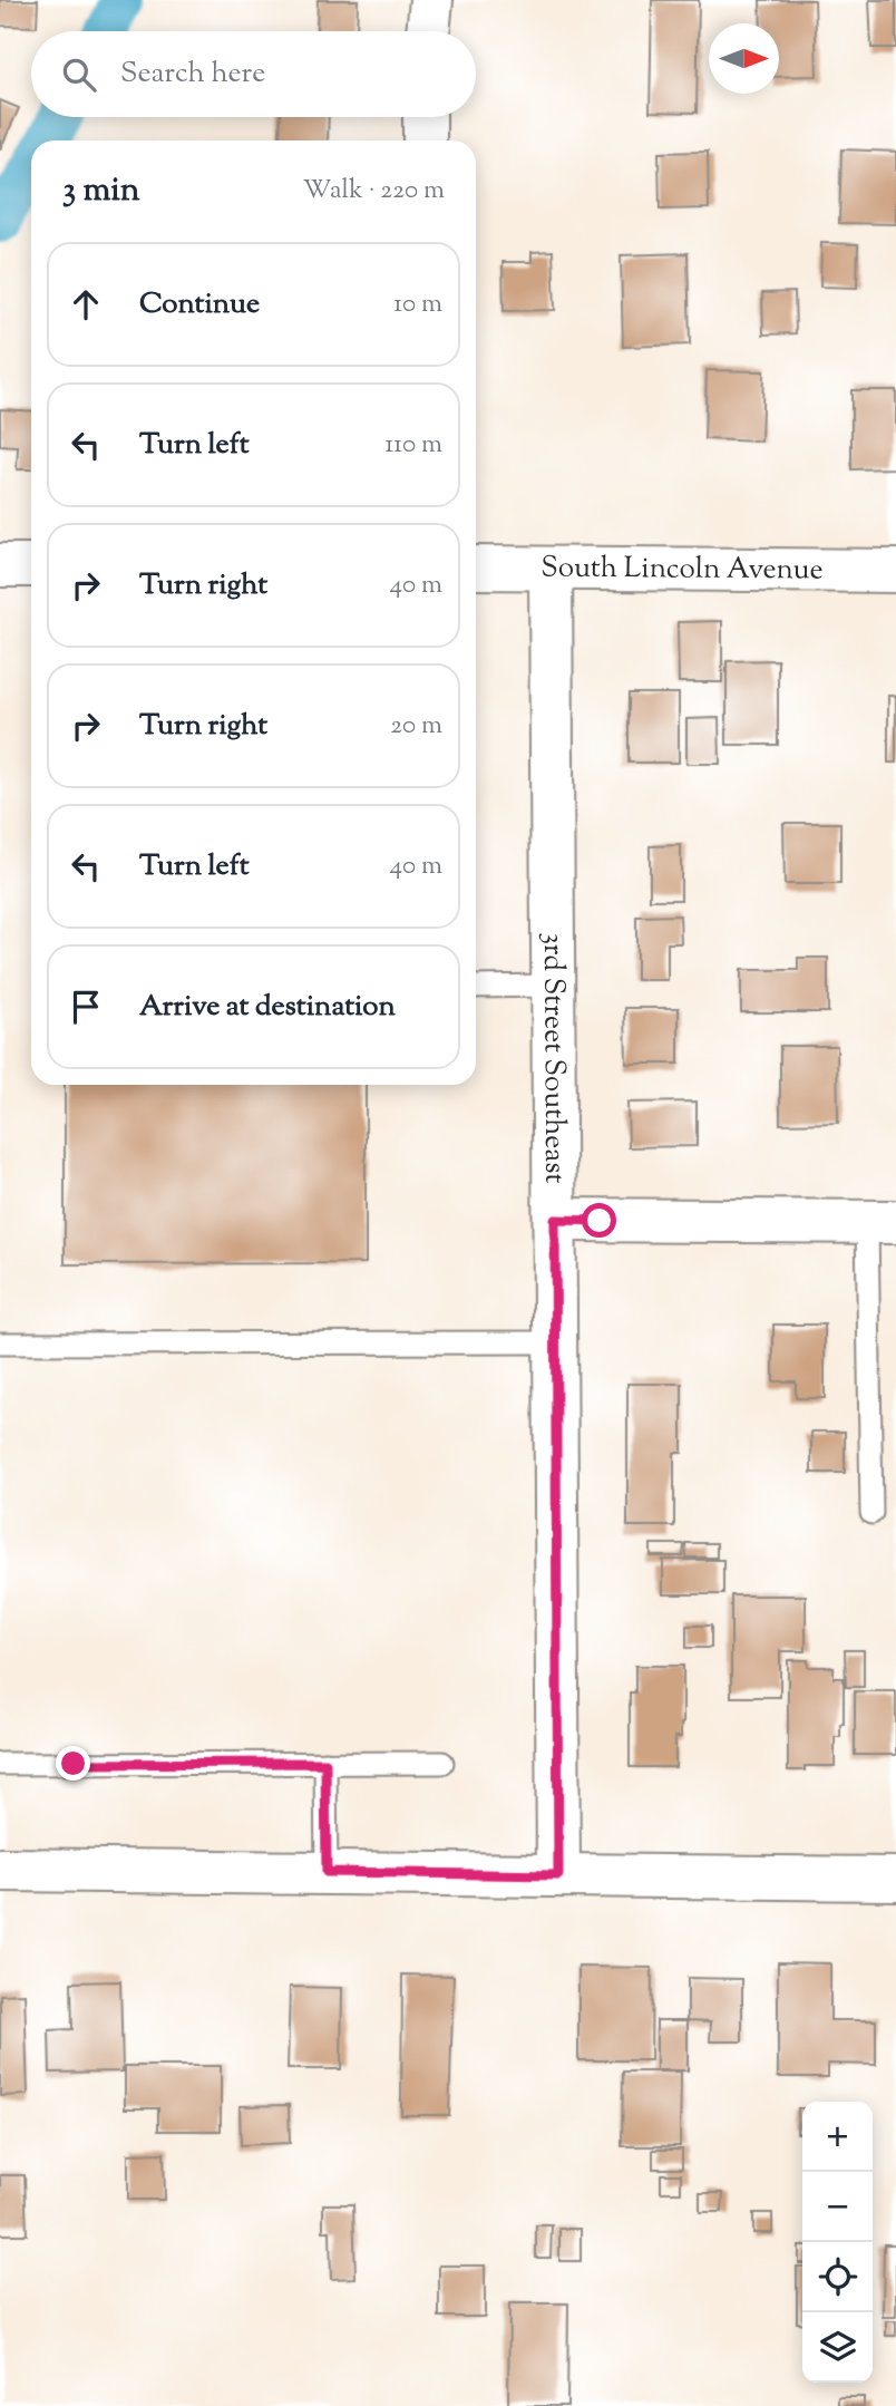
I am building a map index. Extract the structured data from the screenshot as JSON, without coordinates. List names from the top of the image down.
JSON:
{
  "streets": {
    "main road": ["South Lincoln Avenue", "3rd Street Southeast"]
  },
  "crossings": [
    ["South Lincoln Avenue", "3rd Street Southeast"]
  ],
  "north": "right",
  "page": {
    "search": "Search here",
    "heading": ["3 min", "Walk · 220 m"],
    "list": [
      ["Continue", "10 m"],
      ["Turn left", "110 m"],
      ["Turn right", "40 m"],
      ["Turn right", "20 m"],
      ["Turn left", "40 m"],
      "Arrive at destination"
    ],
    "map_buttons": ["+", "−"]
  }
}
